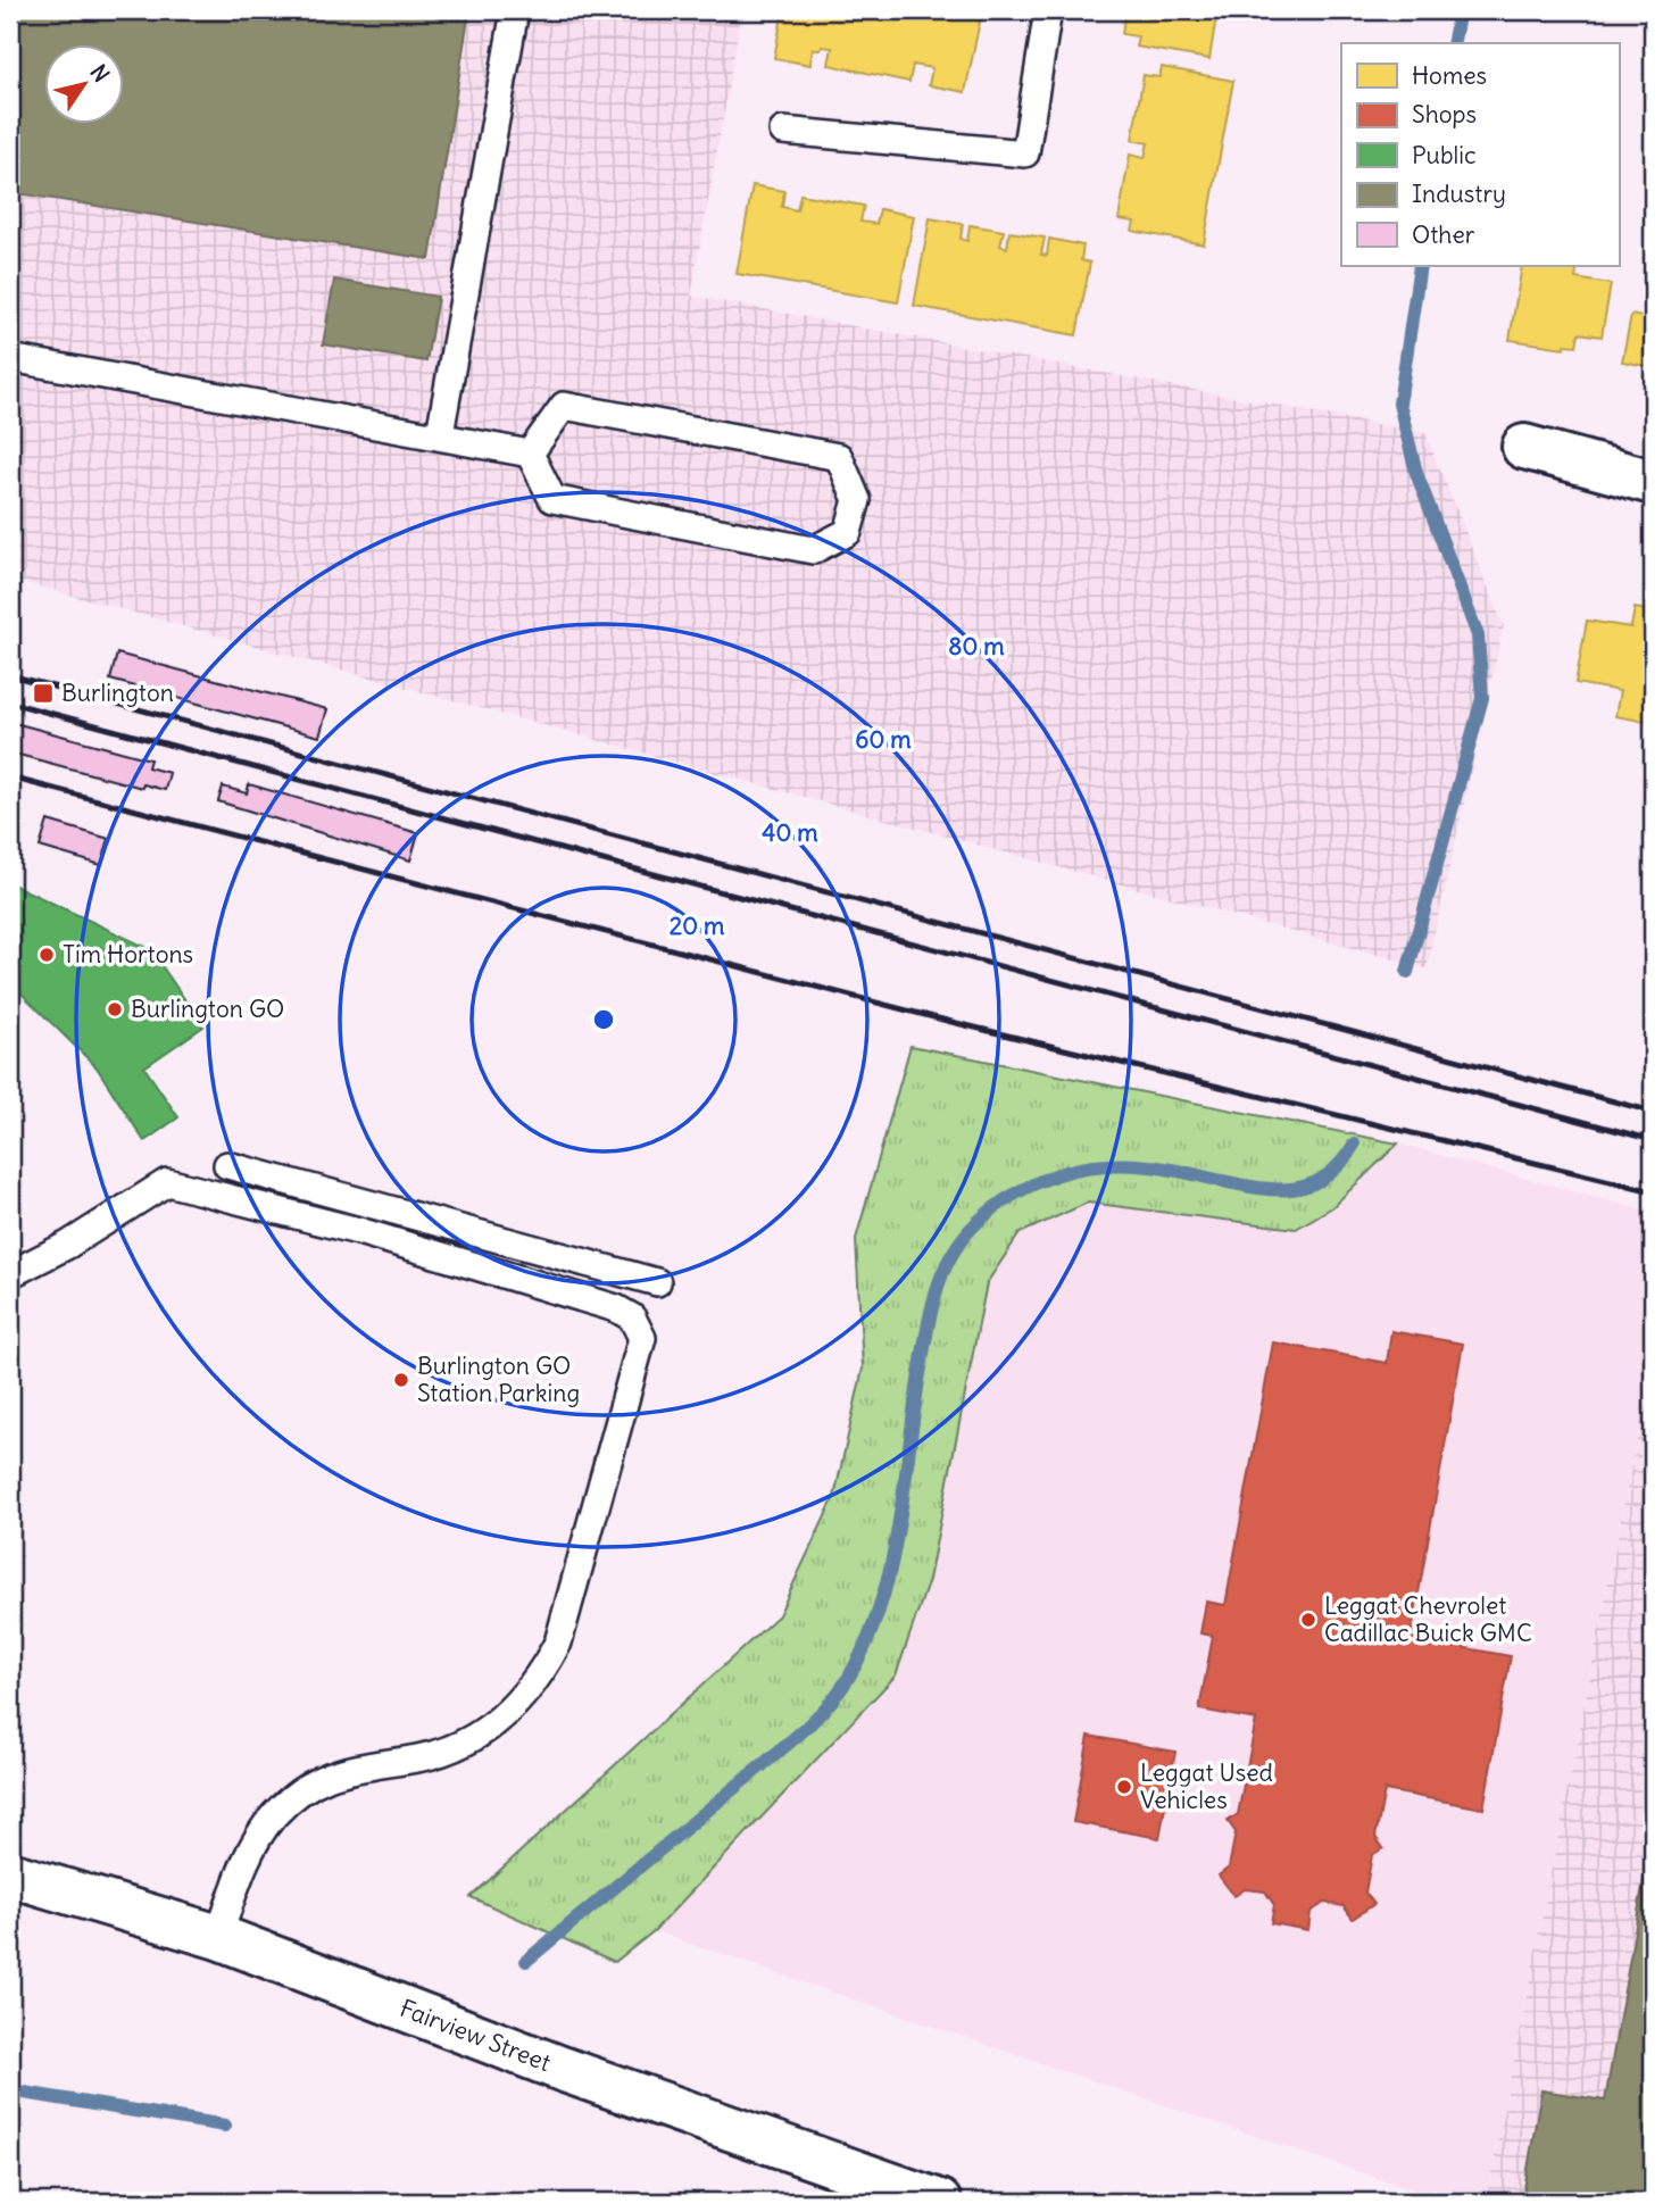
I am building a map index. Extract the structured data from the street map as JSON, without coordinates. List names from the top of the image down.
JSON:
{
  "streets": {
    "main road": ["Fairview Street"]
  },
  "places": {
    "transit": ["Burlington"],
    "other": [
      "Tim Hortons",
      "Burlington GO",
      "Burlington GO Station Parking",
      "Leggat Chevrolet Cadillac Buick GMC",
      "Leggat Used Vehicles"
    ]
  },
  "legend": [
    "Homes",
    "Shops",
    "Public",
    "Industry",
    "Other"
  ],
  "north": "top right",
  "rings": [
    "80 m",
    "60 m",
    "40 m",
    "20 m"
  ]
}
